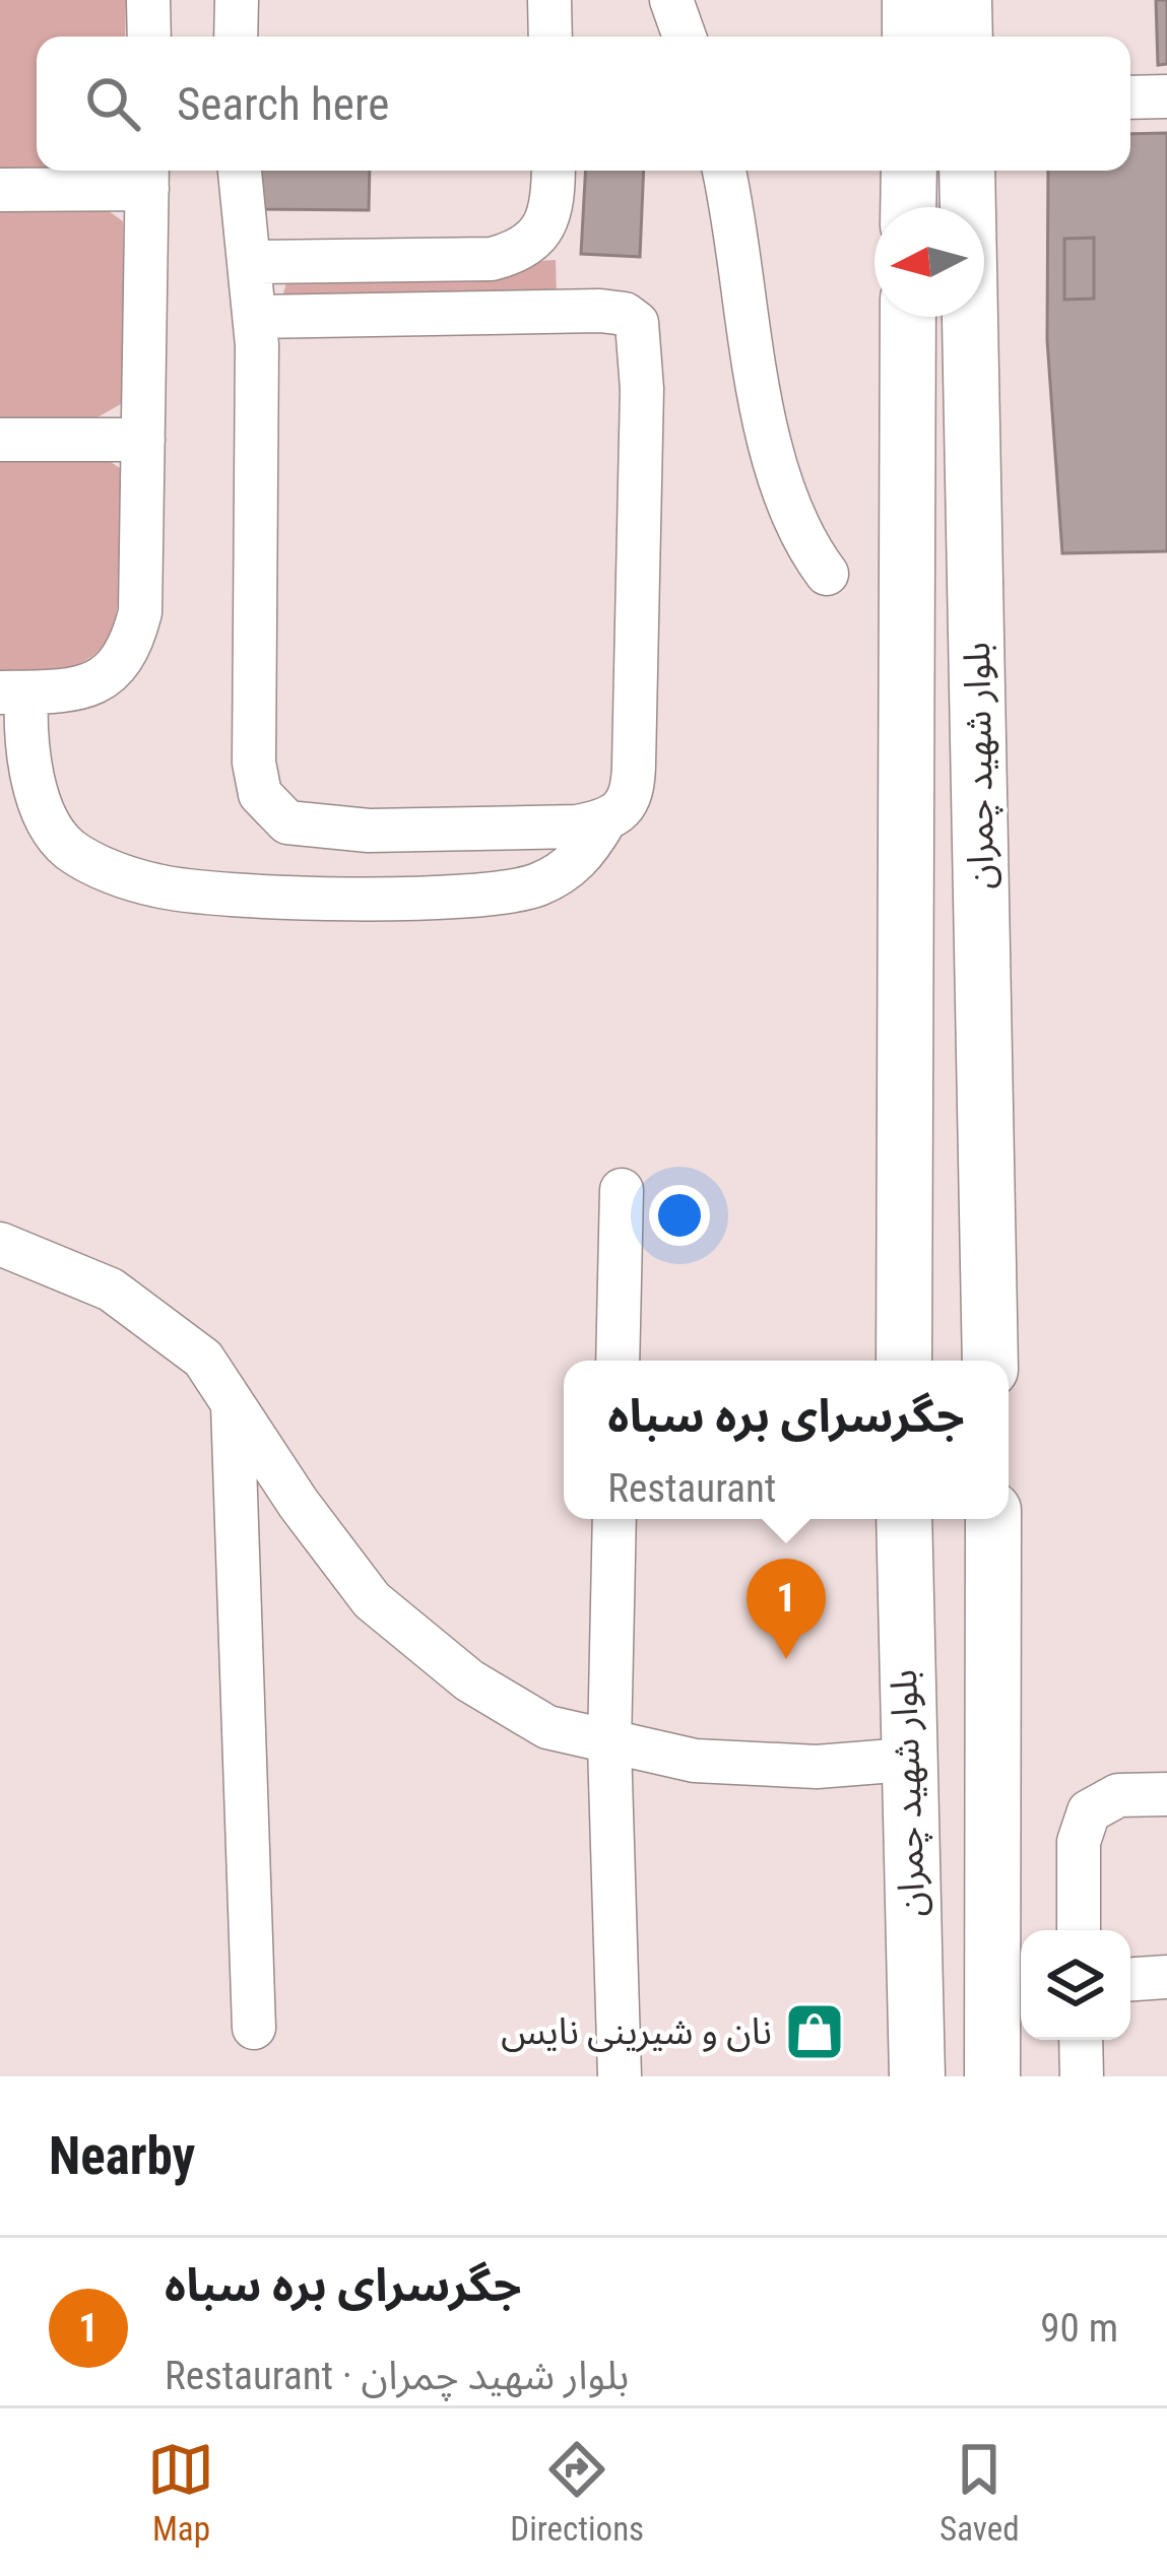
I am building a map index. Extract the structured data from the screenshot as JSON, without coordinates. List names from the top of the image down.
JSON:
{
  "streets": {
    "main road": ["بلوار شهید چمران"]
  },
  "places": {
    "shop": ["نان و شیرینی نایس"]
  },
  "north": "left",
  "page": {
    "search": "Search here",
    "popup": ["جگرسرای بره سباه", "Restaurant"],
    "pins": "1",
    "heading": "Nearby",
    "list": [
      {
        "mark": "1",
        "name": "جگرسرای بره سباه",
        "note": "Restaurant · بلوار شهید چمران",
        "value": "90 m"
      }
    ],
    "nav": ["Map", "Directions", "Saved"]
  }
}
